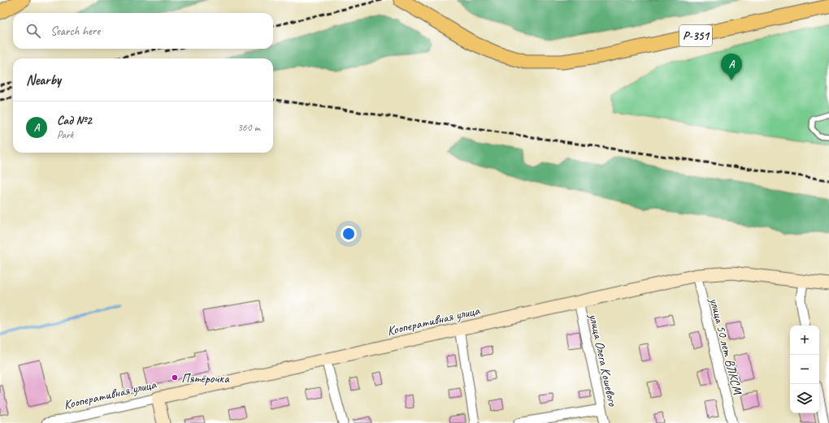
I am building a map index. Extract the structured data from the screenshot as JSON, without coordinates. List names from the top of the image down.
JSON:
{
  "streets": {
    "main road": ["Р-351", "Кооперативная улица"],
    "street": ["улица 50 лет ВЛКСМ", "улица Олега Кошевого"]
  },
  "crossings": [
    ["Кооперативная улица", "улица 50 лет ВЛКСМ"],
    ["Кооперативная улица", "улица Олега Кошевого"]
  ],
  "places": ["Пятёрочка"],
  "page": {
    "search": "Search here",
    "pins": "A",
    "heading": "Nearby",
    "list": [
      {
        "mark": "A",
        "name": "Сад №2",
        "note": "Park",
        "value": "360 m"
      }
    ],
    "map_buttons": ["+", "−"]
  }
}
